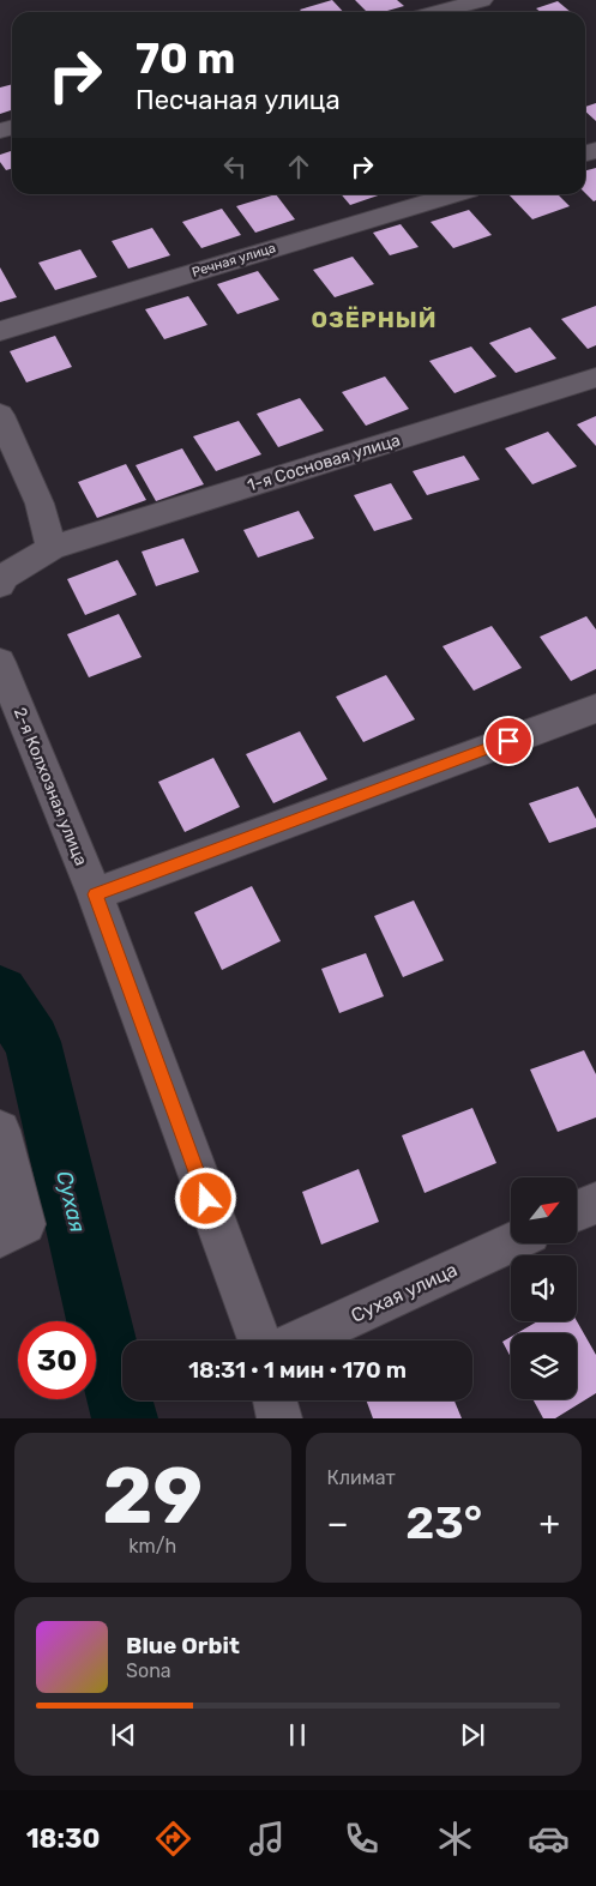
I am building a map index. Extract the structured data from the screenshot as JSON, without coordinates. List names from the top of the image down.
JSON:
{
  "streets": {
    "street": [
      "Речная улица",
      "1-я Сосновая улица",
      "2-я Колхозная улица",
      "Сухая улица"
    ]
  },
  "districts": ["ОЗЁРНЫЙ"],
  "water": ["Сухая"],
  "north": "top right",
  "page": {
    "turn": ["70 m", "Песчаная улица"],
    "limit": "30",
    "trip": "18:31 · 1 мин · 170 m",
    "tile": [
      ["29", "km/h"],
      "Климат"
    ],
    "heat": ["−", "23°", "+"],
    "song": ["Blue Orbit", "Sona"],
    "tabs": "18:30"
  }
}
